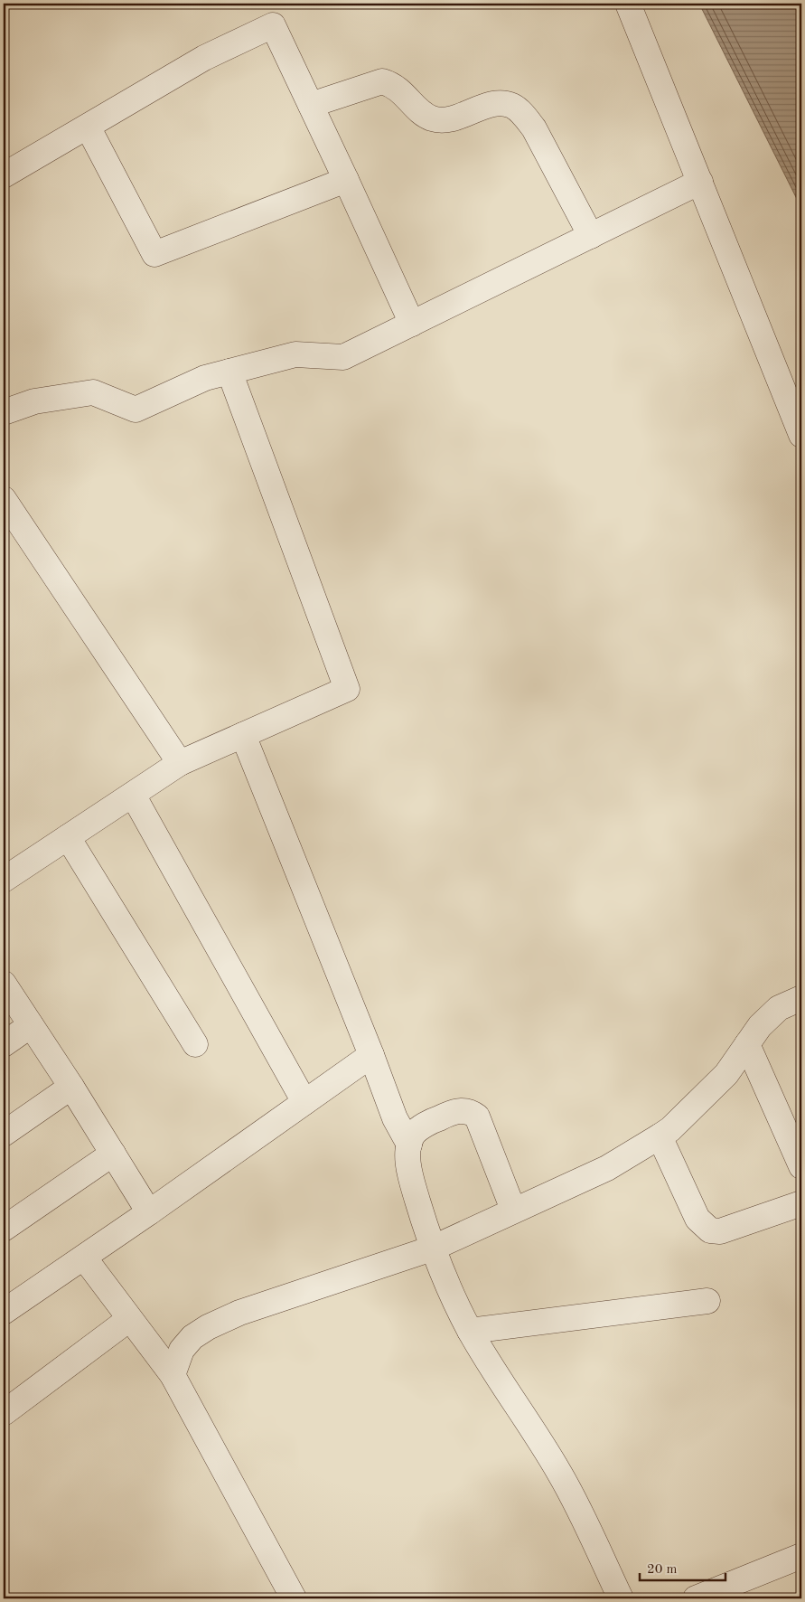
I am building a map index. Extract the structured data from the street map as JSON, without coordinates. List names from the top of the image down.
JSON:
{
  "scale_bar": "20 m"
}
